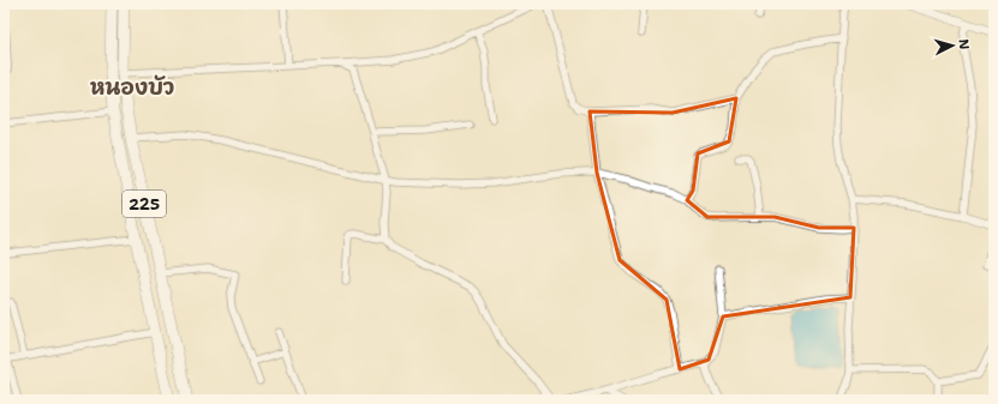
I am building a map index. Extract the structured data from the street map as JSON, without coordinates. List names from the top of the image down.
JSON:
{
  "streets": {
    "main road": ["225"]
  },
  "districts": ["หนองบัว"],
  "north": "right"
}
